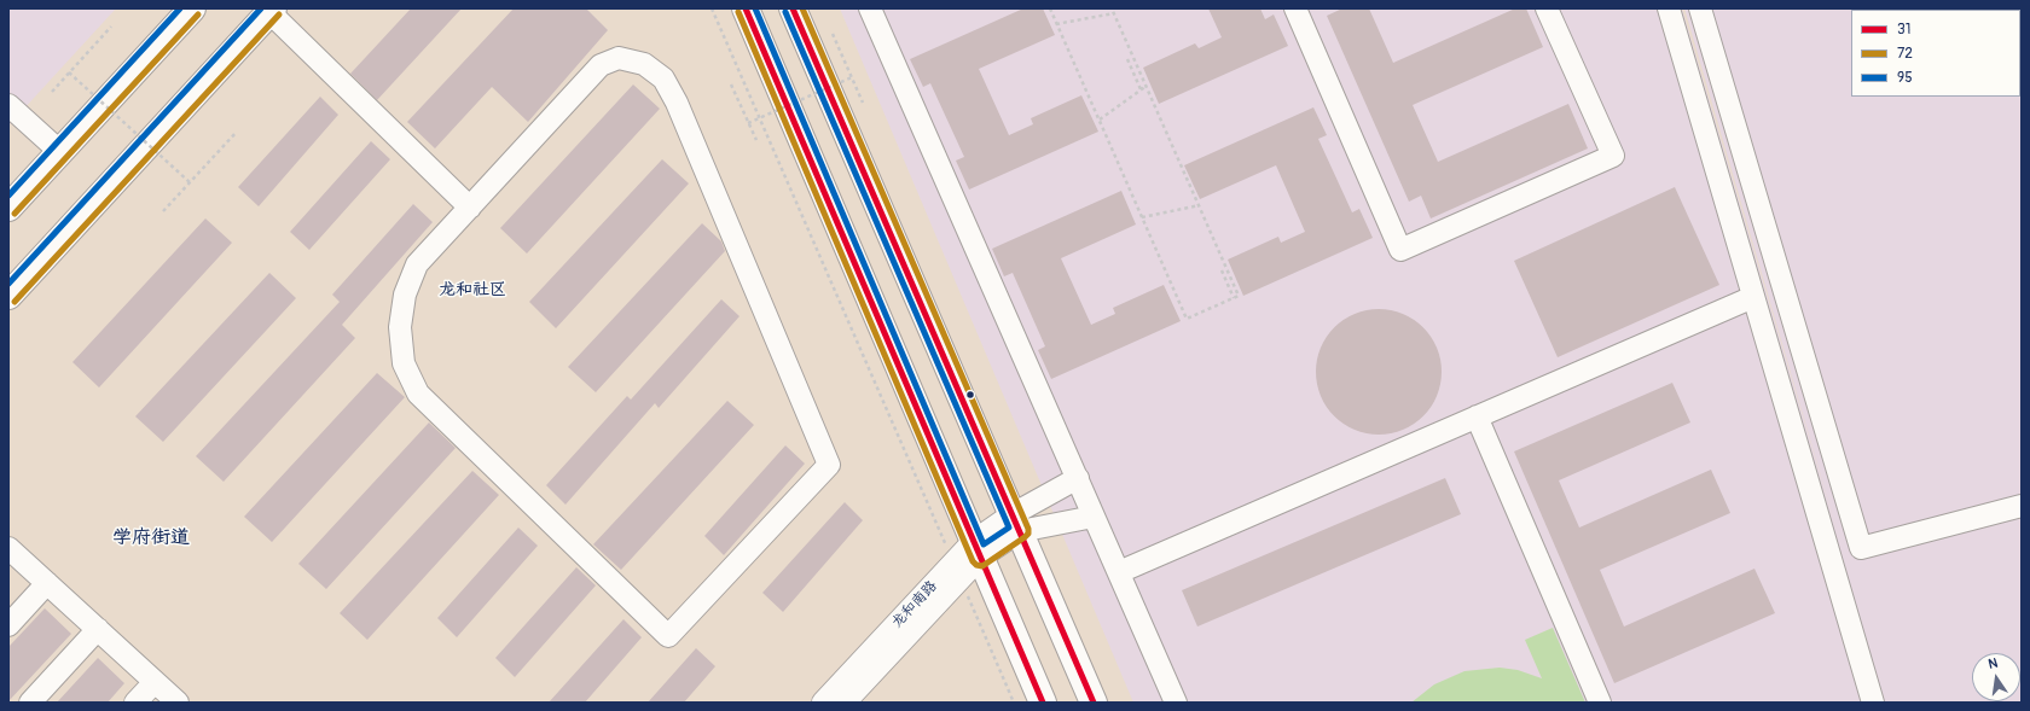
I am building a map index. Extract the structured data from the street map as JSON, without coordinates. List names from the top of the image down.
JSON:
{
  "streets": {
    "street": ["龙和南路"]
  },
  "districts": ["龙和社区", "学府街道"],
  "lines": ["transit line 31", "transit line 72", "transit line 95"],
  "legend": ["31", "72", "95"],
  "north": "top"
}
